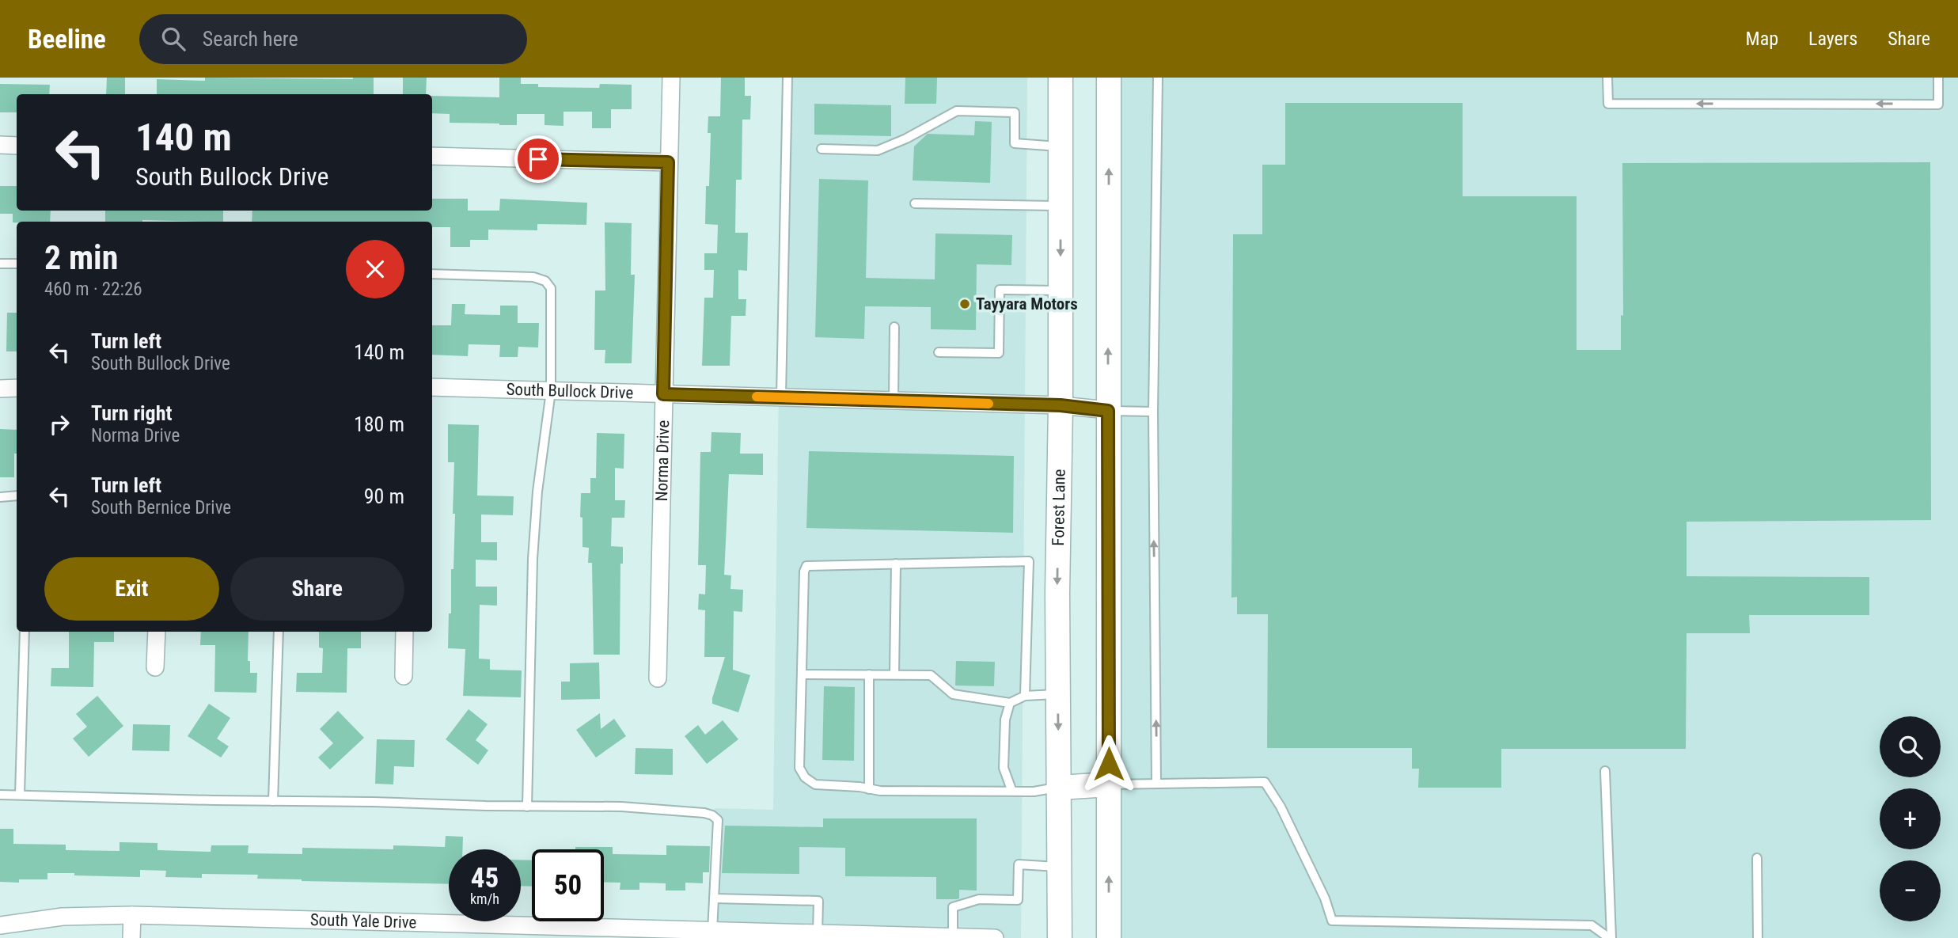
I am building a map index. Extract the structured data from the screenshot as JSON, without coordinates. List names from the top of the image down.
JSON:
{
  "streets": {
    "main road": ["Forest Lane"],
    "street": ["South Bullock Drive", "Norma Drive", "South Yale Drive"]
  },
  "crossings": [
    ["South Bullock Drive", "Norma Drive"],
    ["South Bullock Drive", "Forest Lane"]
  ],
  "places": ["Tayyara Motors"],
  "page": {
    "header": "Beeline",
    "search": "Search here",
    "nav": ["Map", "Layers", "Share"],
    "turn": ["140 m", "South Bullock Drive"],
    "heading": ["2 min", "460 m · 22:26"],
    "list": [
      {
        "name": "Turn left",
        "note": "South Bullock Drive",
        "value": "140 m"
      },
      {
        "name": "Turn right",
        "note": "Norma Drive",
        "value": "180 m"
      },
      {
        "name": "Turn left",
        "note": "South Bernice Drive",
        "value": "90 m"
      }
    ],
    "buttons": ["Exit", "Share"],
    "map_buttons": ["+", "−"],
    "speed": "45 km/h",
    "limit": "50"
  }
}
